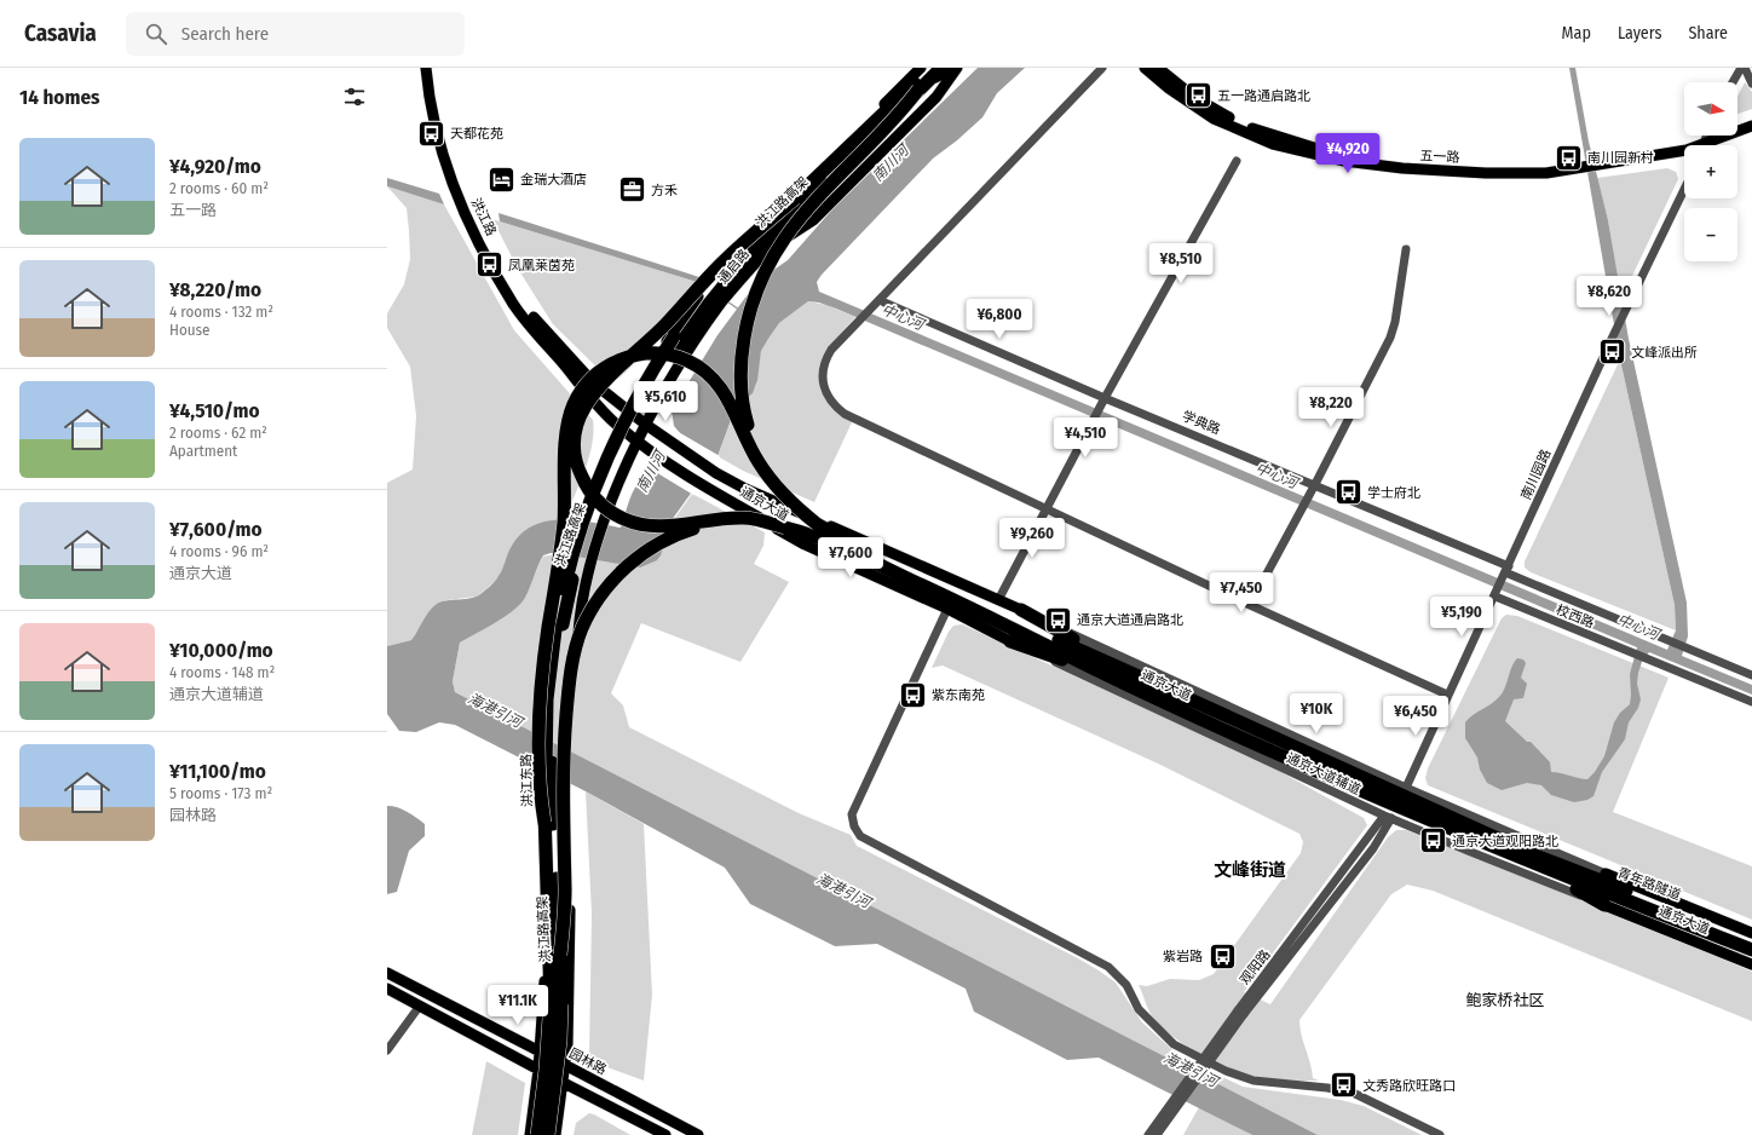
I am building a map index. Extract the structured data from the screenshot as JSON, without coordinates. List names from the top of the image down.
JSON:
{
  "streets": {
    "highway": ["洪江路高架", "通京大道", "青年路隧道"],
    "main road": [
      "五一路",
      "洪江路",
      "通启路",
      "洪江东路",
      "园林路"
    ],
    "street": [
      "学典路",
      "南川园路",
      "校西路",
      "通京大道辅道",
      "观阳路"
    ]
  },
  "crossings": [
    ["洪江路", "通启路"],
    ["洪江路", "通京大道"],
    ["洪江路", "洪江东路"],
    ["通启路", "通京大道"],
    ["通启路", "洪江东路"],
    ["学典路", "南川园路"],
    ["学典路", "校西路"],
    ["南川园路", "校西路"],
    ["南川园路", "通京大道辅道"],
    ["通京大道", "通京大道辅道"],
    ["通京大道", "洪江东路"],
    ["通京大道", "青年路隧道"],
    ["通京大道辅道", "观阳路"],
    ["洪江东路", "园林路"]
  ],
  "districts": ["文峰街道", "鲍家桥社区"],
  "water": ["南川河", "中心河", "海港引河"],
  "places": {
    "bus stop": [
      "五一路通启路北",
      "天都花苑",
      "南川园新村",
      "凤凰莱茵苑",
      "文峰派出所",
      "学士府北",
      "通京大道通启路北",
      "紫东南苑",
      "通京大道观阳路北",
      "紫岩路",
      "文秀路欣旺路口"
    ],
    "hotel": ["金瑞大酒店"],
    "office": ["方禾"]
  },
  "north": "right",
  "page": {
    "header": "Casavia",
    "search": "Search here",
    "nav": ["Map", "Layers", "Share"],
    "heading": "14 homes",
    "map_buttons": ["+", "−"],
    "list": [
      {
        "name": "¥4,920/mo",
        "note": "2 rooms · 60 m² · 五一路"
      },
      {
        "name": "¥8,220/mo",
        "note": "4 rooms · 132 m² · House"
      },
      {
        "name": "¥4,510/mo",
        "note": "2 rooms · 62 m² · Apartment"
      },
      {
        "name": "¥7,600/mo",
        "note": "4 rooms · 96 m² · 通京大道"
      },
      {
        "name": "¥10,000/mo",
        "note": "4 rooms · 148 m² · 通京大道辅道"
      },
      {
        "name": "¥11,100/mo",
        "note": "5 rooms · 173 m² · 园林路"
      }
    ],
    "price": [
      "¥4,920",
      "¥8,510",
      "¥8,620",
      "¥6,800",
      "¥5,610",
      "¥8,220",
      "¥4,510",
      "¥9,260",
      "¥7,600",
      "¥7,450",
      "¥5,190",
      "¥10K",
      "¥6,450",
      "¥11.1K"
    ]
  }
}
